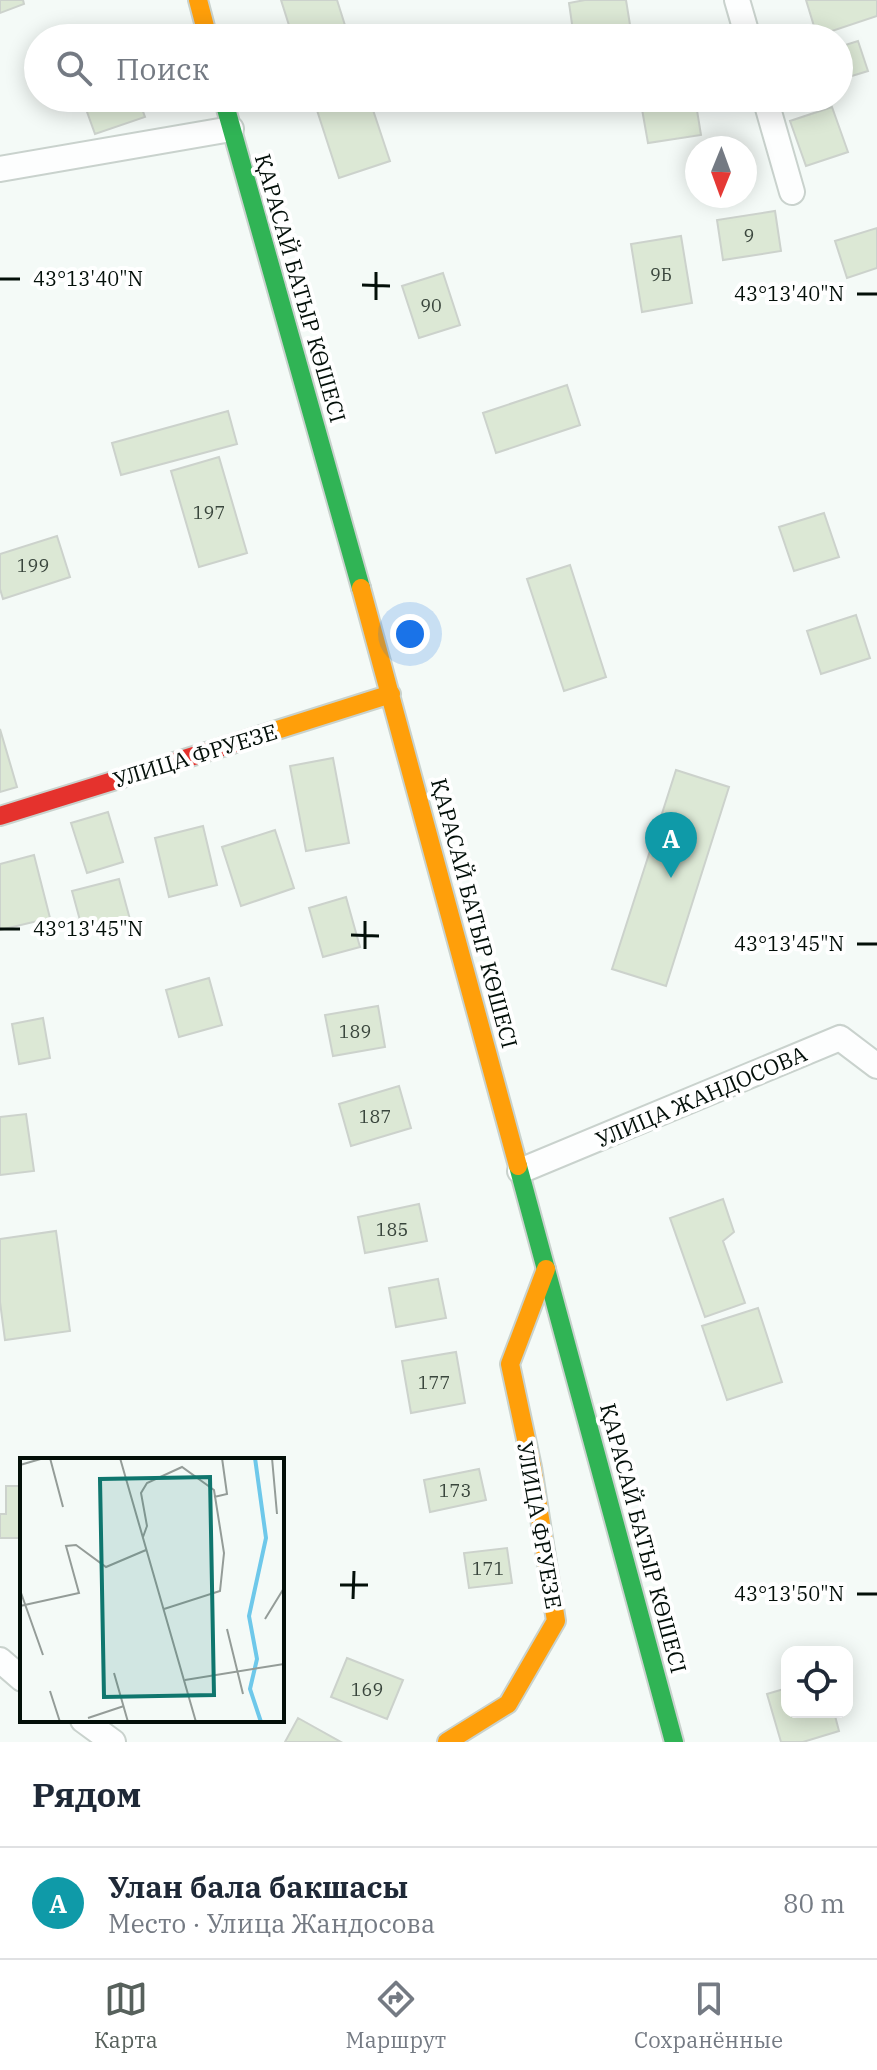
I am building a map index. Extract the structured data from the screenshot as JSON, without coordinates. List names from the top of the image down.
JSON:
{
  "streets": {
    "main road": ["ҚАРАСАЙ БАТЫР КӨШЕСІ", "УЛИЦА ФРУЕЗЕ"],
    "street": ["УЛИЦА ЖАНДОСОВА"]
  },
  "crossings": [
    ["ҚАРАСАЙ БАТЫР КӨШЕСІ", "УЛИЦА ФРУЕЗЕ"],
    ["ҚАРАСАЙ БАТЫР КӨШЕСІ", "УЛИЦА ЖАНДОСОВА"]
  ],
  "house_numbers": [
    "9",
    "9Б",
    "90",
    "197",
    "199",
    "189",
    "187",
    "185",
    "177",
    "173",
    "171",
    "169"
  ],
  "north": "bottom",
  "page": {
    "search": "Поиск",
    "pins": "A",
    "heading": "Рядом",
    "list": [
      {
        "mark": "A",
        "name": "Улан бала бакшасы",
        "note": "Место · Улица Жандосова",
        "value": "80 m"
      }
    ],
    "nav": ["Карта", "Маршрут", "Сохранённые"]
  },
  "coordinates": ["43°13'40\"N", "43°13'45\"N", "43°13'50\"N"]
}
